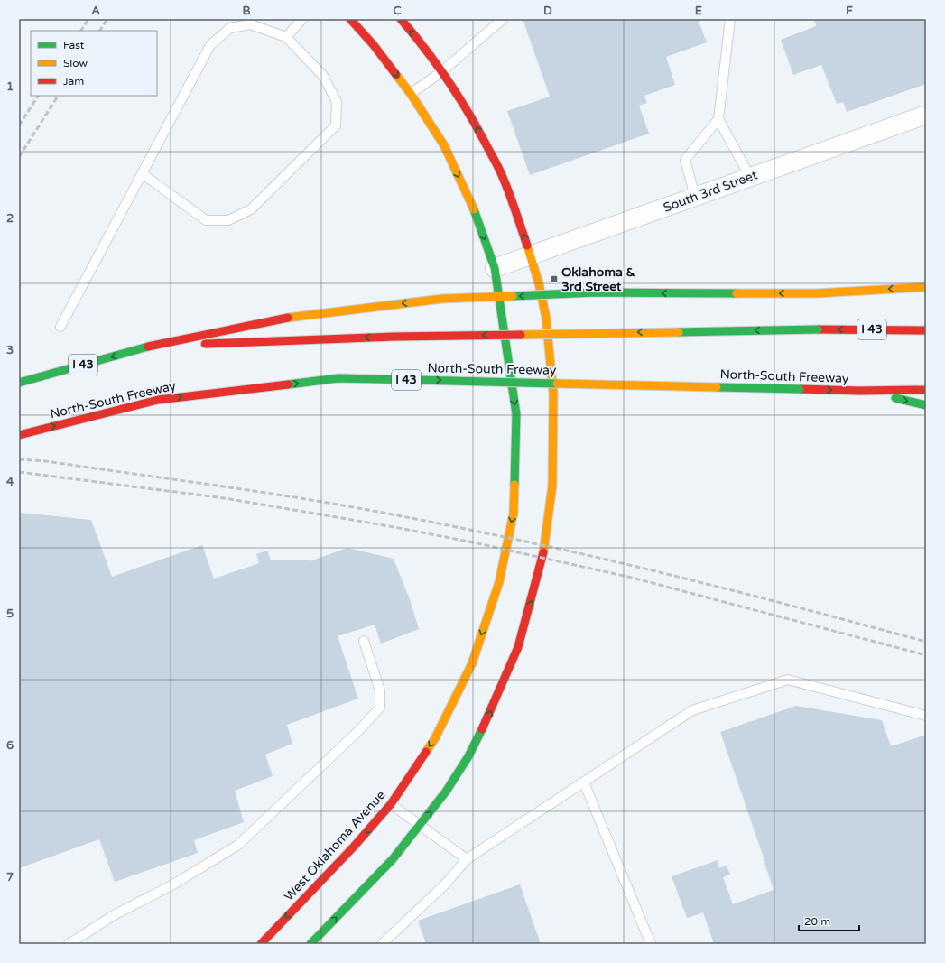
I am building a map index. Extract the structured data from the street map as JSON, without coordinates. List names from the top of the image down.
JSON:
{
  "streets": {
    "main road": ["I 43", "North-South Freeway", "West Oklahoma Avenue"],
    "street": ["South 3rd Street"]
  },
  "crossings": [
    ["South 3rd Street", "West Oklahoma Avenue"]
  ],
  "places": {
    "transit": ["Oklahoma & 3rd Street"]
  },
  "legend": ["Fast", "Slow", "Jam"],
  "scale_bar": "20 m",
  "grid": {
    "columns": [
      "A",
      "B",
      "C",
      "D",
      "E",
      "F"
    ],
    "rows": [
      "1",
      "2",
      "3",
      "4",
      "5",
      "6",
      "7"
    ]
  }
}
